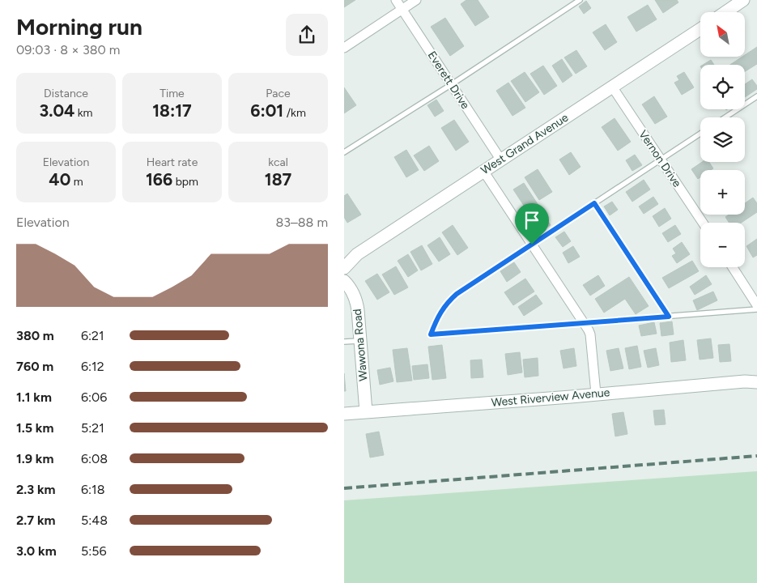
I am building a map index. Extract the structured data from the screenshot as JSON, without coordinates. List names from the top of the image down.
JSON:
{
  "streets": {
    "street": [
      "Everett Drive",
      "West Grand Avenue",
      "Vernon Drive",
      "Wawona Road",
      "West Riverview Avenue"
    ]
  },
  "crossings": [
    ["Everett Drive", "West Grand Avenue"],
    ["West Grand Avenue", "Vernon Drive"],
    ["Wawona Road", "West Riverview Avenue"]
  ],
  "north": "top left",
  "page": {
    "heading": ["Morning run", "09:03 · 8 × 380 m"],
    "map_buttons": ["+", "−"],
    "stats": [
      ["Distance", "3.04 km"],
      ["Time", "18:17"],
      ["Pace", "6:01 /km"],
      ["Elevation", "40 m"],
      ["Heart rate", "166 bpm"],
      ["kcal", "187"]
    ],
    "chart": ["Elevation", "83–88 m"],
    "list": [
      {
        "name": "380 m",
        "note": "6:21"
      },
      {
        "name": "760 m",
        "note": "6:12"
      },
      {
        "name": "1.1 km",
        "note": "6:06"
      },
      {
        "name": "1.5 km",
        "note": "5:21"
      },
      {
        "name": "1.9 km",
        "note": "6:08"
      },
      {
        "name": "2.3 km",
        "note": "6:18"
      },
      {
        "name": "2.7 km",
        "note": "5:48"
      },
      {
        "name": "3.0 km",
        "note": "5:56"
      }
    ]
  }
}
